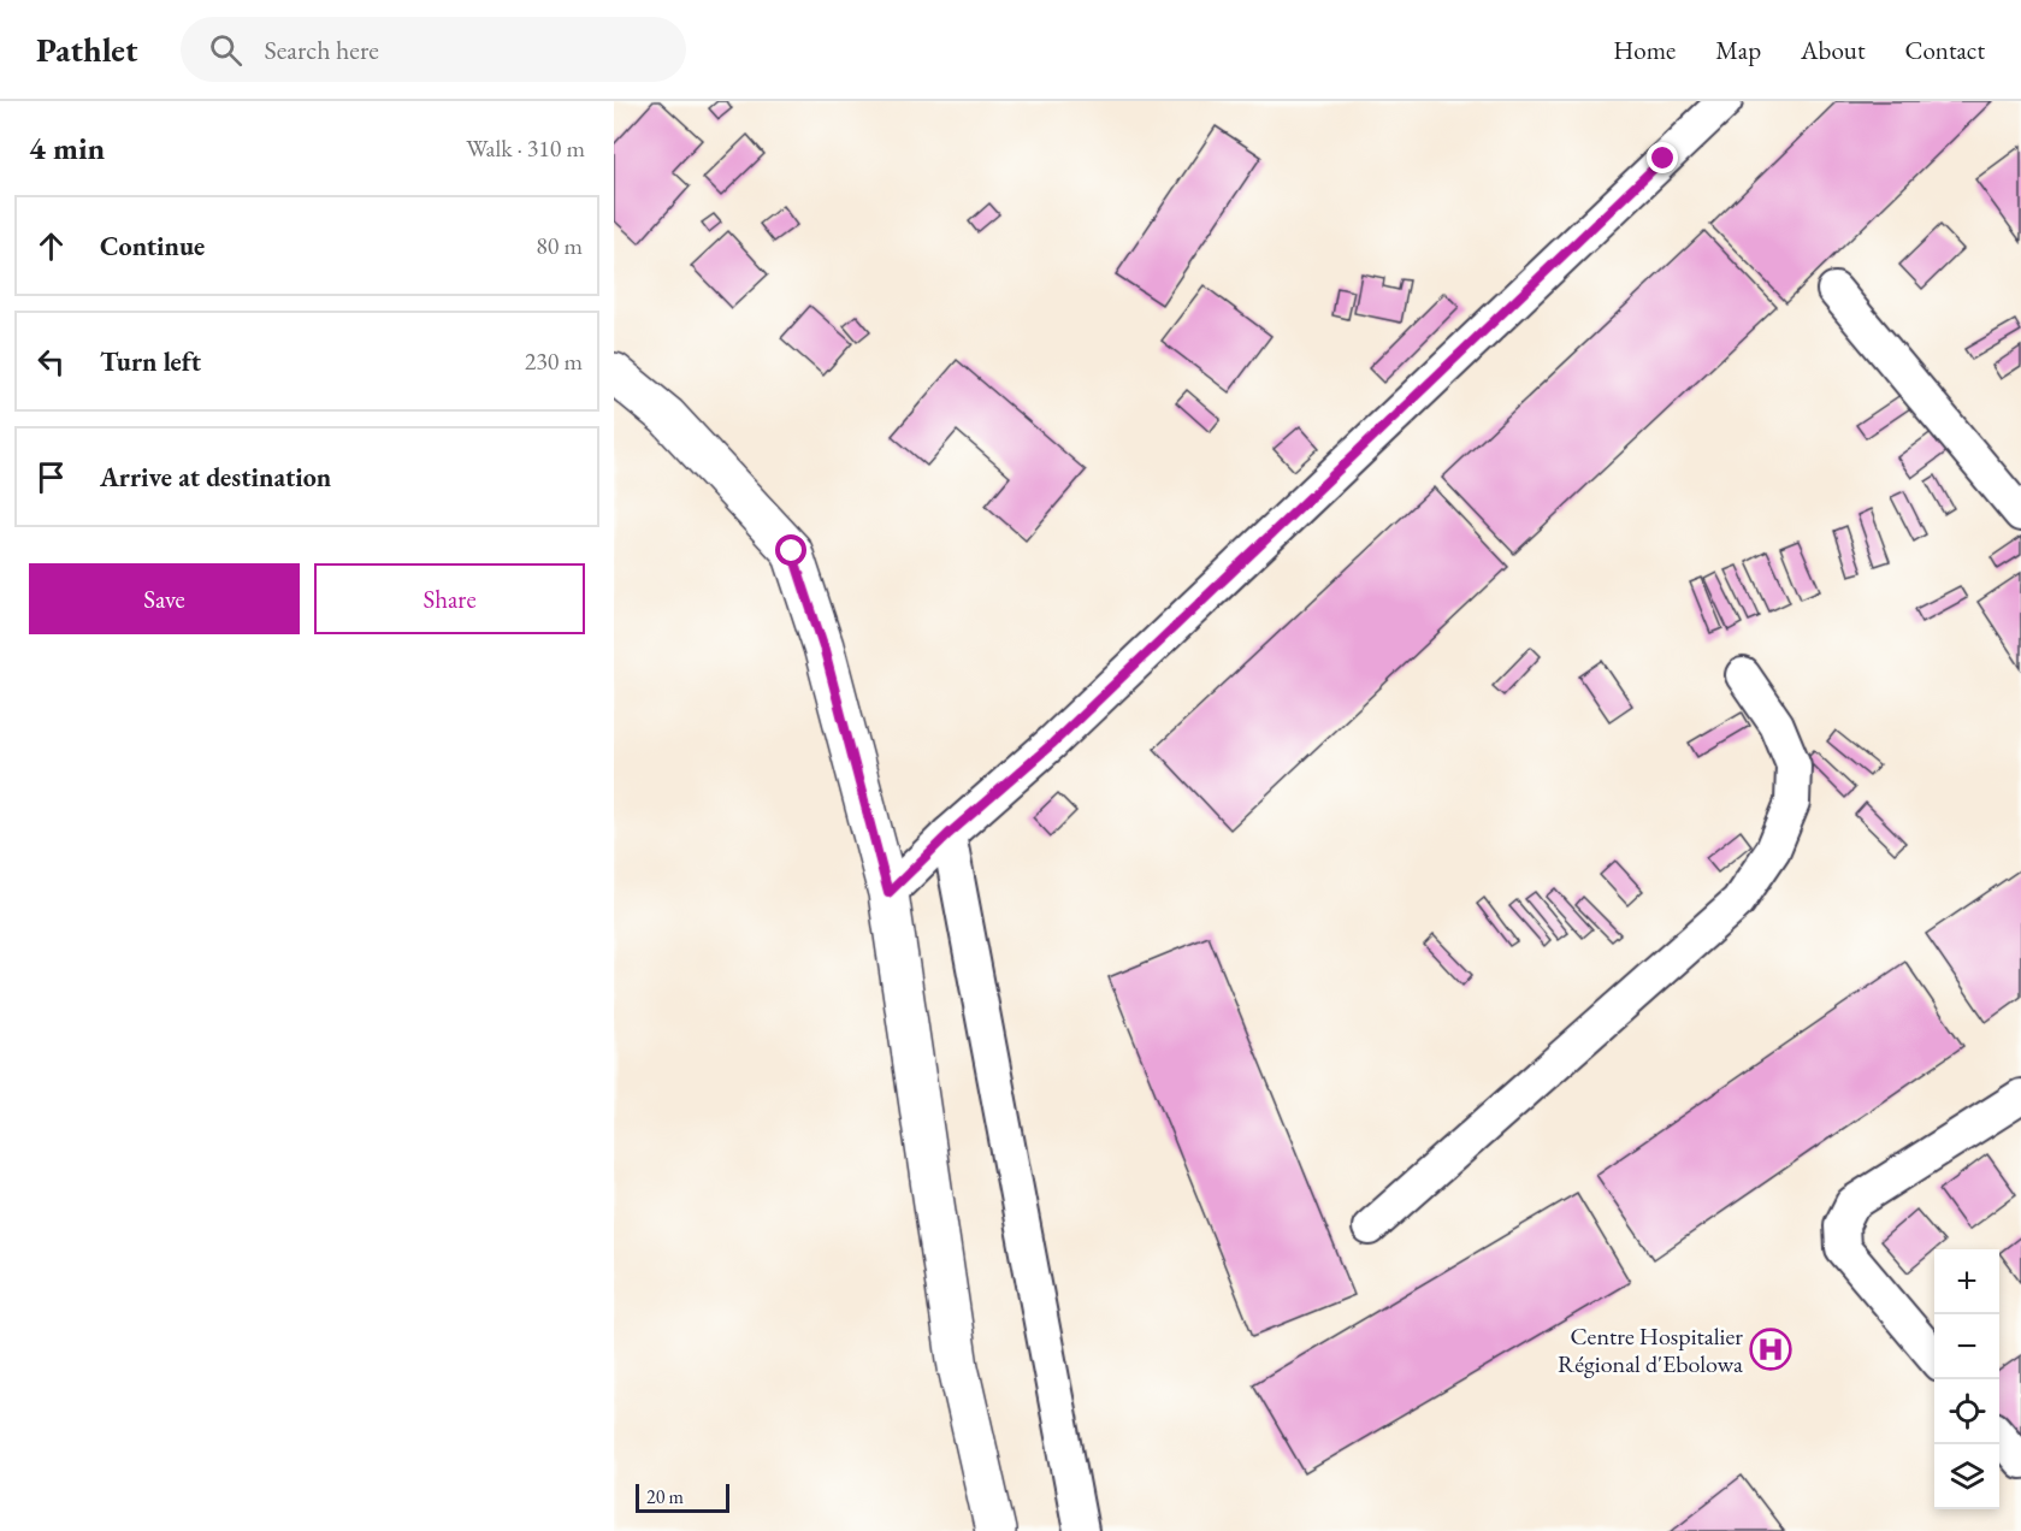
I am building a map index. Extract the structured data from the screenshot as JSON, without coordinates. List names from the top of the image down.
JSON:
{
  "places": {
    "hospital": ["Centre Hospitalier Régional d'Ebolowa"]
  },
  "scale_bar": "20 m",
  "page": {
    "header": "Pathlet",
    "search": "Search here",
    "nav": [
      "Home",
      "Map",
      "About",
      "Contact"
    ],
    "heading": ["4 min", "Walk · 310 m"],
    "list": [
      ["Continue", "80 m"],
      ["Turn left", "230 m"],
      "Arrive at destination"
    ],
    "buttons": ["Save", "Share"],
    "map_buttons": ["+", "−"],
    "scale": "20 m"
  }
}
